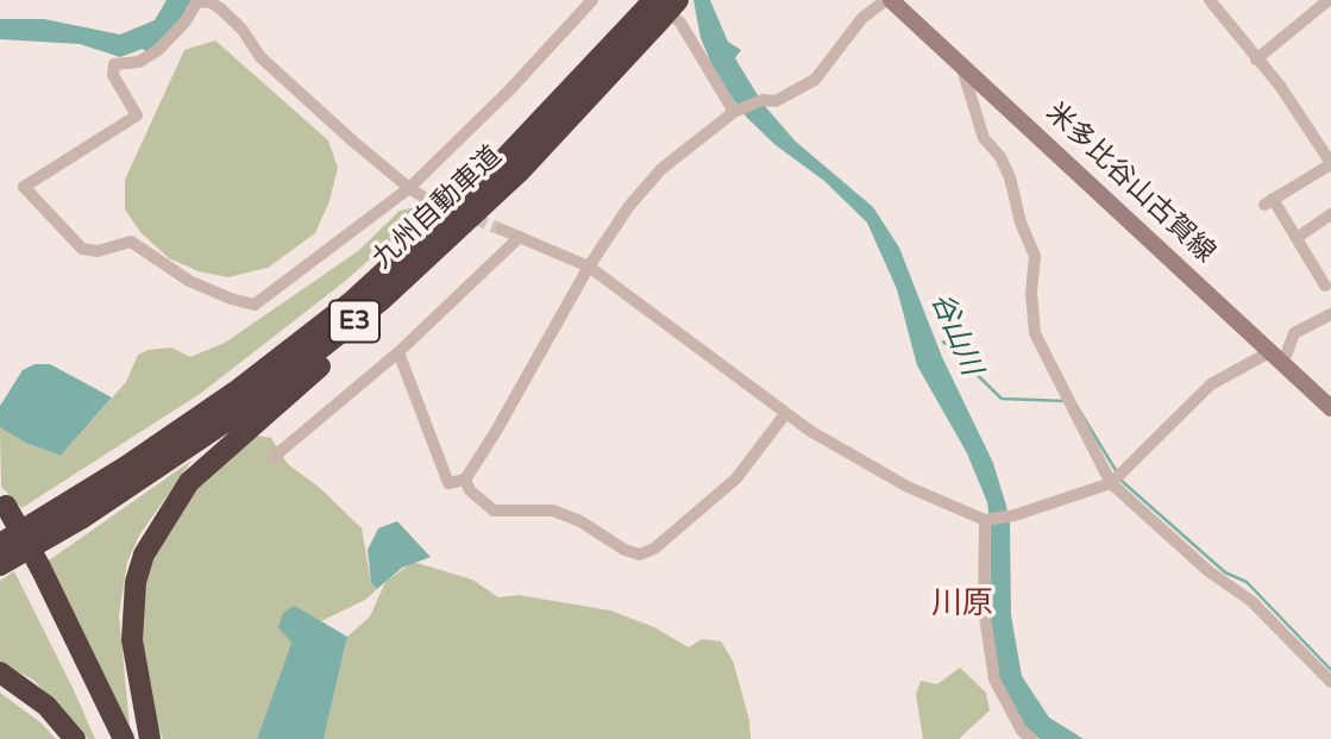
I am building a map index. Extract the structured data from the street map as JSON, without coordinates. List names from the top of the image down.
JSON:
{
  "streets": {
    "highway": ["九州自動車道", "E3"],
    "main road": ["米多比谷山古賀線"]
  },
  "districts": ["川原"],
  "water": ["谷山川"]
}
